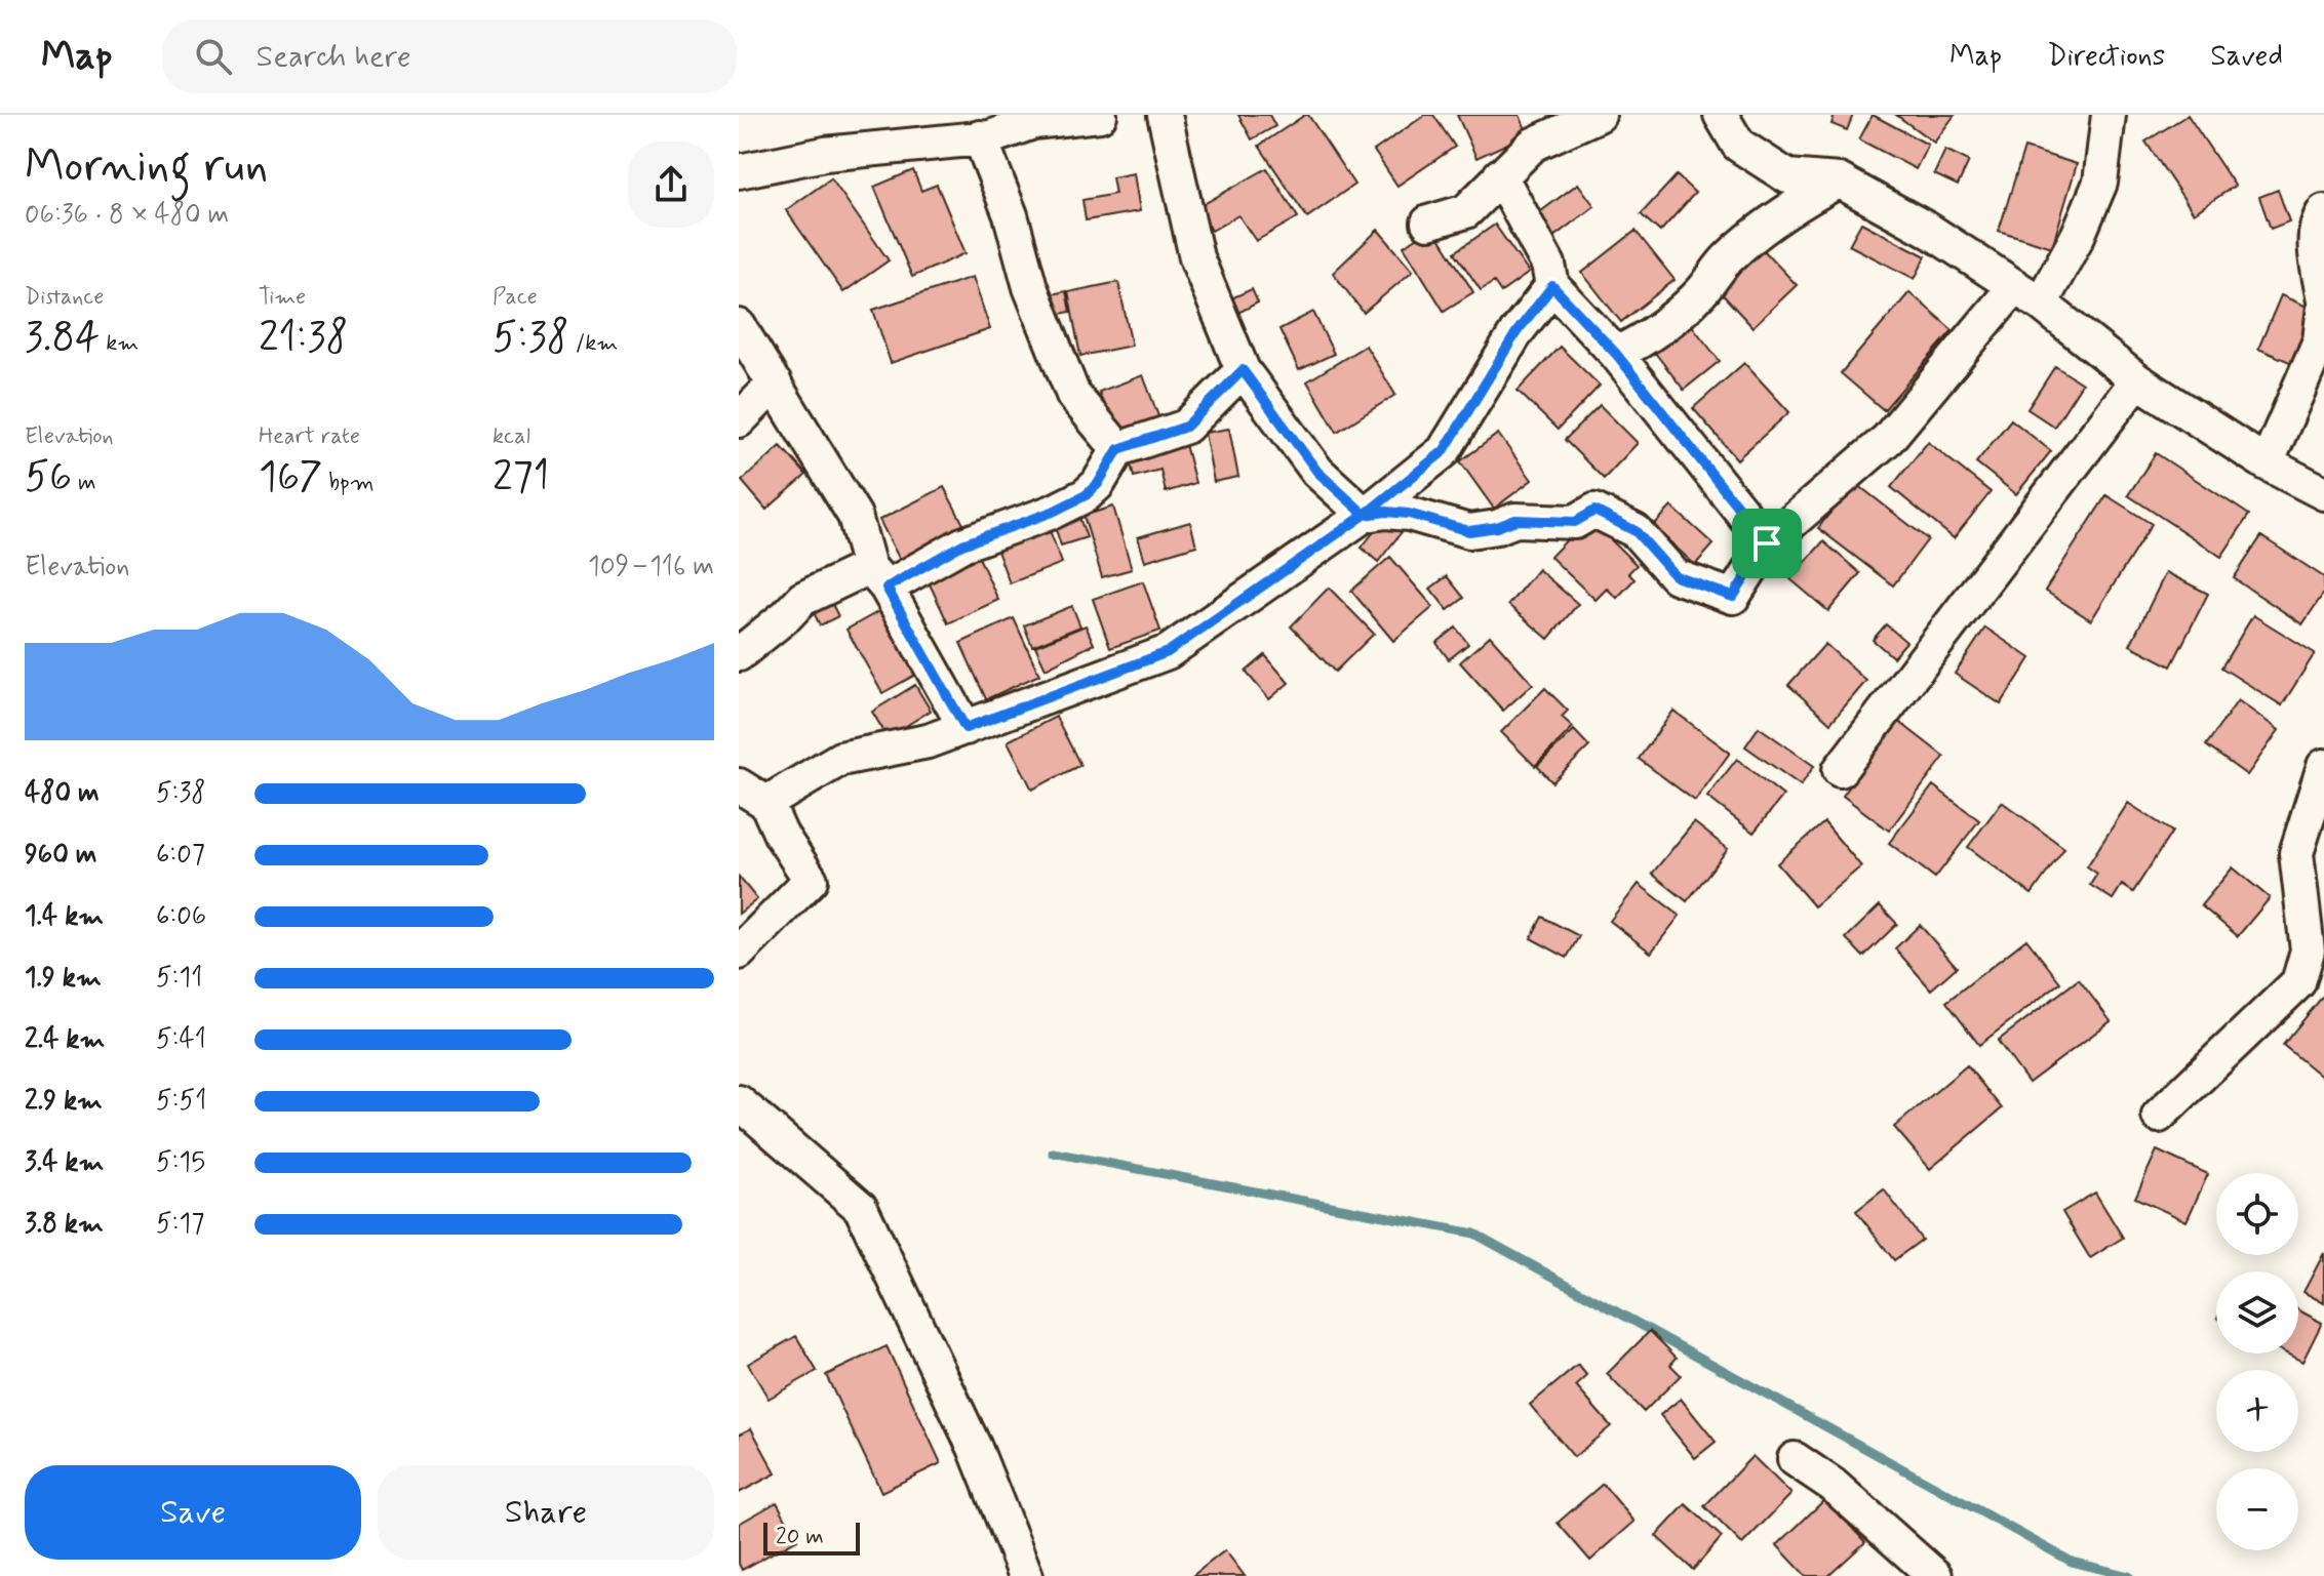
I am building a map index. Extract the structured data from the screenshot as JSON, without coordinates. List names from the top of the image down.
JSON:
{
  "scale_bar": "20 m",
  "page": {
    "header": "Map",
    "search": "Search here",
    "nav": ["Map", "Directions", "Saved"],
    "heading": ["Morning run", "06:36 · 8 × 480 m"],
    "stats": [
      ["Distance", "3.84 km"],
      ["Time", "21:38"],
      ["Pace", "5:38 /km"],
      ["Elevation", "56 m"],
      ["Heart rate", "167 bpm"],
      ["kcal", "271"]
    ],
    "chart": ["Elevation", "109–116 m"],
    "list": [
      {
        "name": "480 m",
        "note": "5:38"
      },
      {
        "name": "960 m",
        "note": "6:07"
      },
      {
        "name": "1.4 km",
        "note": "6:06"
      },
      {
        "name": "1.9 km",
        "note": "5:11"
      },
      {
        "name": "2.4 km",
        "note": "5:41"
      },
      {
        "name": "2.9 km",
        "note": "5:51"
      },
      {
        "name": "3.4 km",
        "note": "5:15"
      },
      {
        "name": "3.8 km",
        "note": "5:17"
      }
    ],
    "map_buttons": ["+", "−"],
    "buttons": ["Save", "Share"],
    "scale": "20 m"
  }
}
